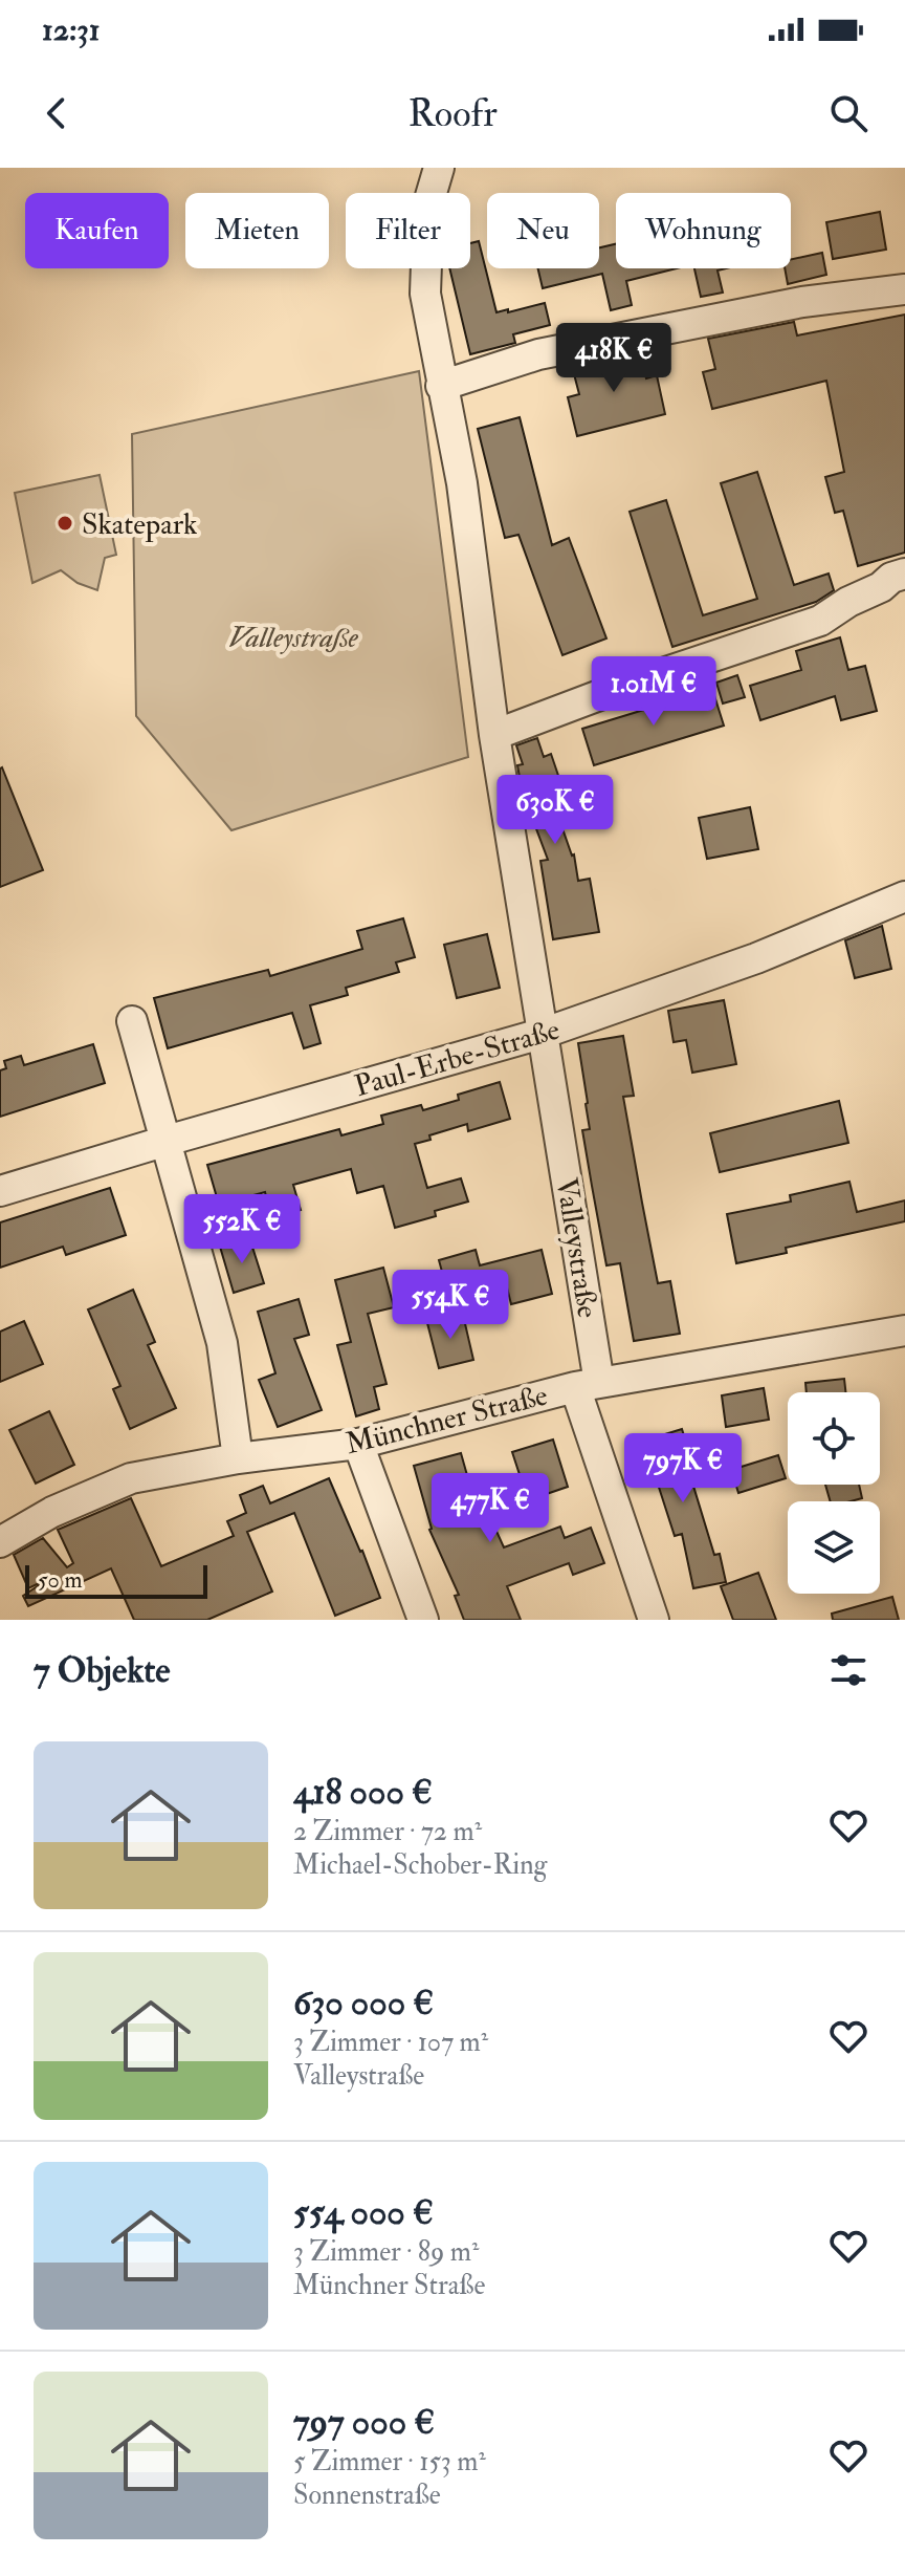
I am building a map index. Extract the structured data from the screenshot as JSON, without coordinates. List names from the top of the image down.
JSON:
{
  "streets": {
    "street": ["Paul-Erbe-Straße", "Valleystraße", "Münchner Straße"]
  },
  "crossings": [
    ["Paul-Erbe-Straße", "Valleystraße"],
    ["Valleystraße", "Münchner Straße"]
  ],
  "parks": ["Valleystraße"],
  "places": ["Skatepark"],
  "scale_bar": "50 m",
  "page": {
    "status": "12:31",
    "header": "Roofr",
    "chip": [
      "Kaufen",
      "Mieten",
      "Filter",
      "Neu",
      "Wohnung"
    ],
    "price": [
      "418K €",
      "1.01M €",
      "630K €",
      "552K €",
      "554K €",
      "797K €",
      "477K €"
    ],
    "scale": "50 m",
    "heading": "7 Objekte",
    "list": [
      {
        "name": "418 000 €",
        "note": "2 Zimmer · 72 m² · Michael-Schober-Ring"
      },
      {
        "name": "630 000 €",
        "note": "3 Zimmer · 107 m² · Valleystraße"
      },
      {
        "name": "554 000 €",
        "note": "3 Zimmer · 89 m² · Münchner Straße"
      },
      {
        "name": "797 000 €",
        "note": "5 Zimmer · 153 m² · Sonnenstraße"
      }
    ]
  }
}
